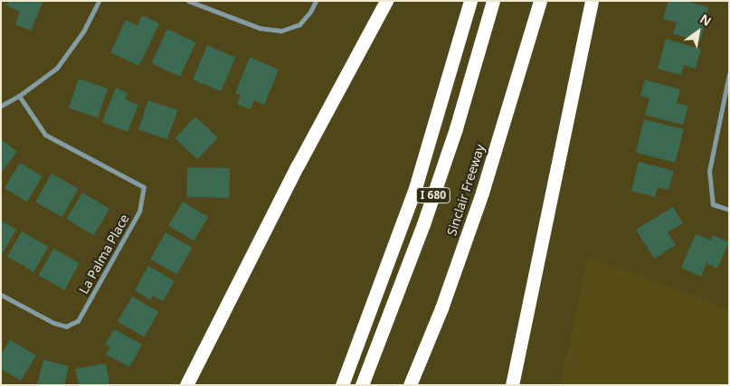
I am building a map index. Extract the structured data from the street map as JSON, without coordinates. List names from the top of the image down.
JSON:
{
  "streets": {
    "highway": ["Sinclair Freeway", "I 680"],
    "street": ["La Palma Place"]
  },
  "north": "top right"
}
